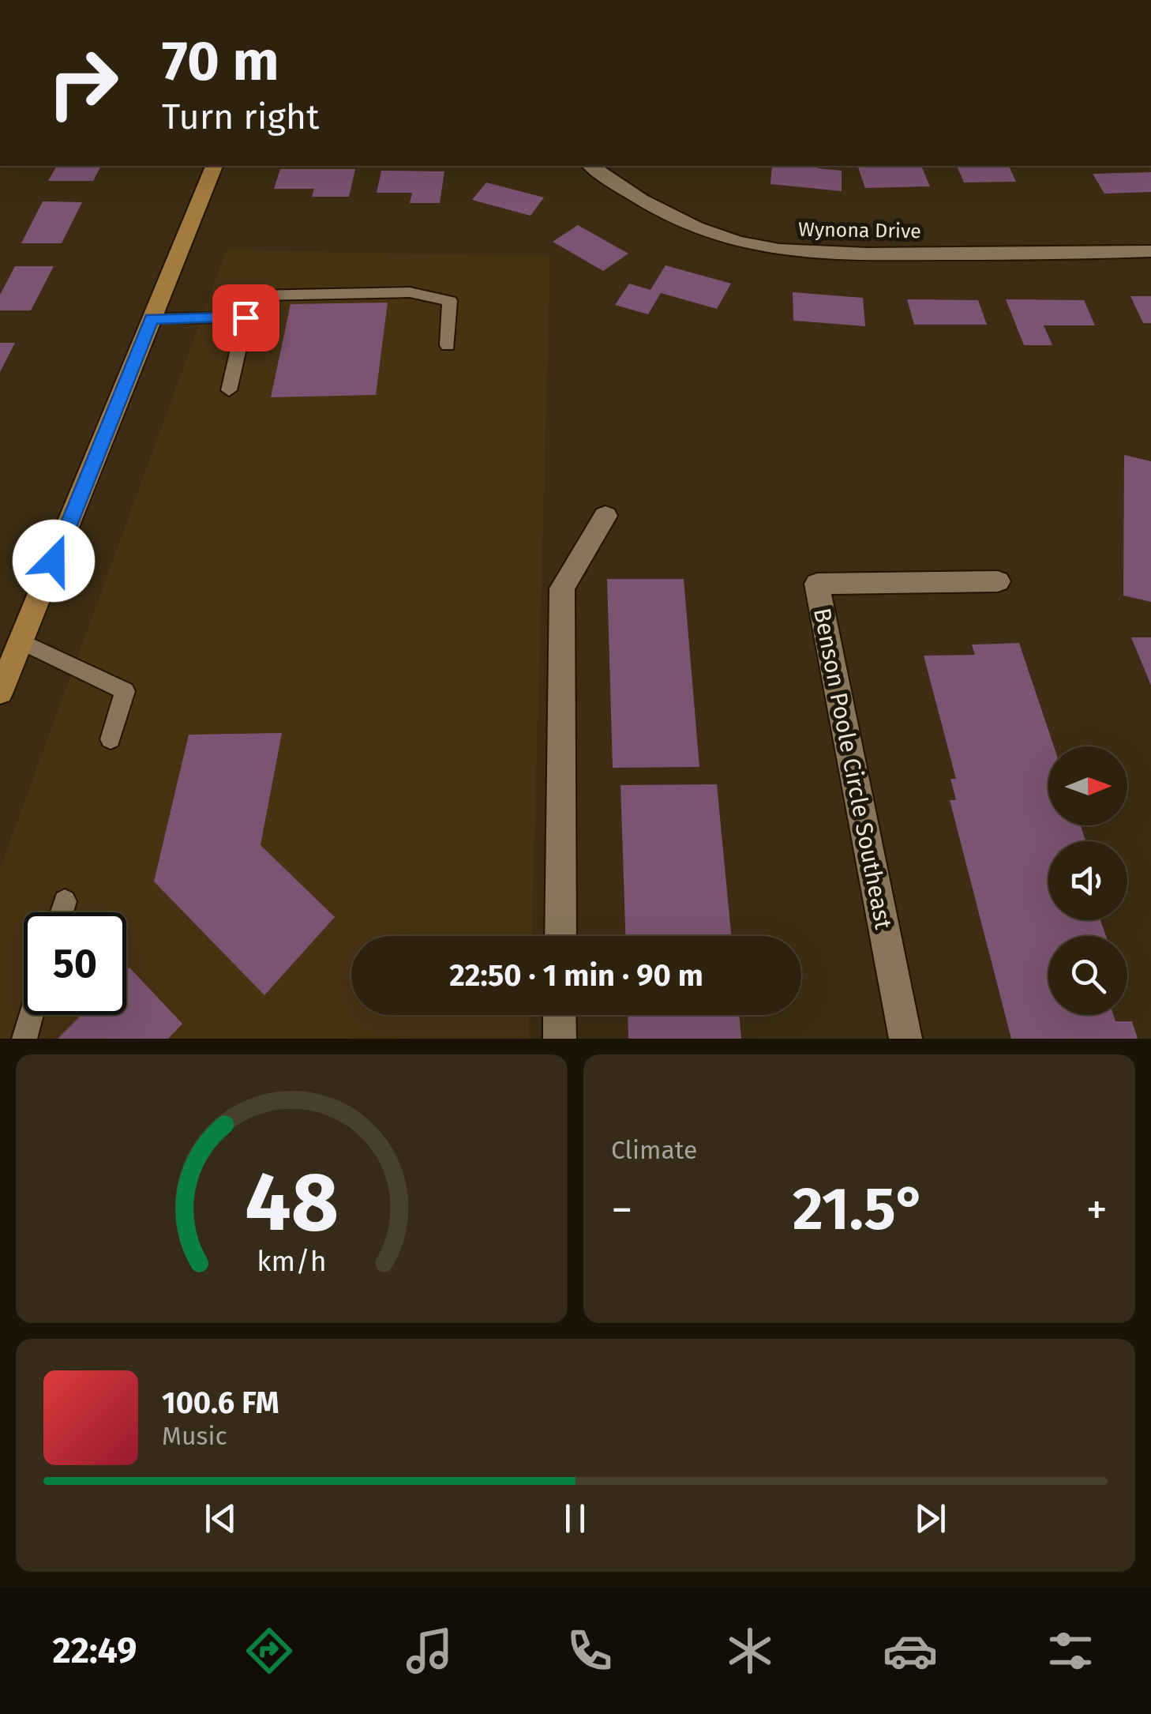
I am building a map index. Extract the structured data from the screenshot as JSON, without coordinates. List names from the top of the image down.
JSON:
{
  "streets": {
    "street": ["Wynona Drive", "Benson Poole Circle Southeast"]
  },
  "north": "right",
  "page": {
    "turn": ["70 m", "Turn right"],
    "limit": "50",
    "trip": "22:50 · 1 min · 90 m",
    "tile": "Climate",
    "heat": ["−", "21.5°", "+"],
    "song": ["100.6 FM", "Music"],
    "tabs": "22:49",
    "gauge": ["48", "km/h"]
  }
}
